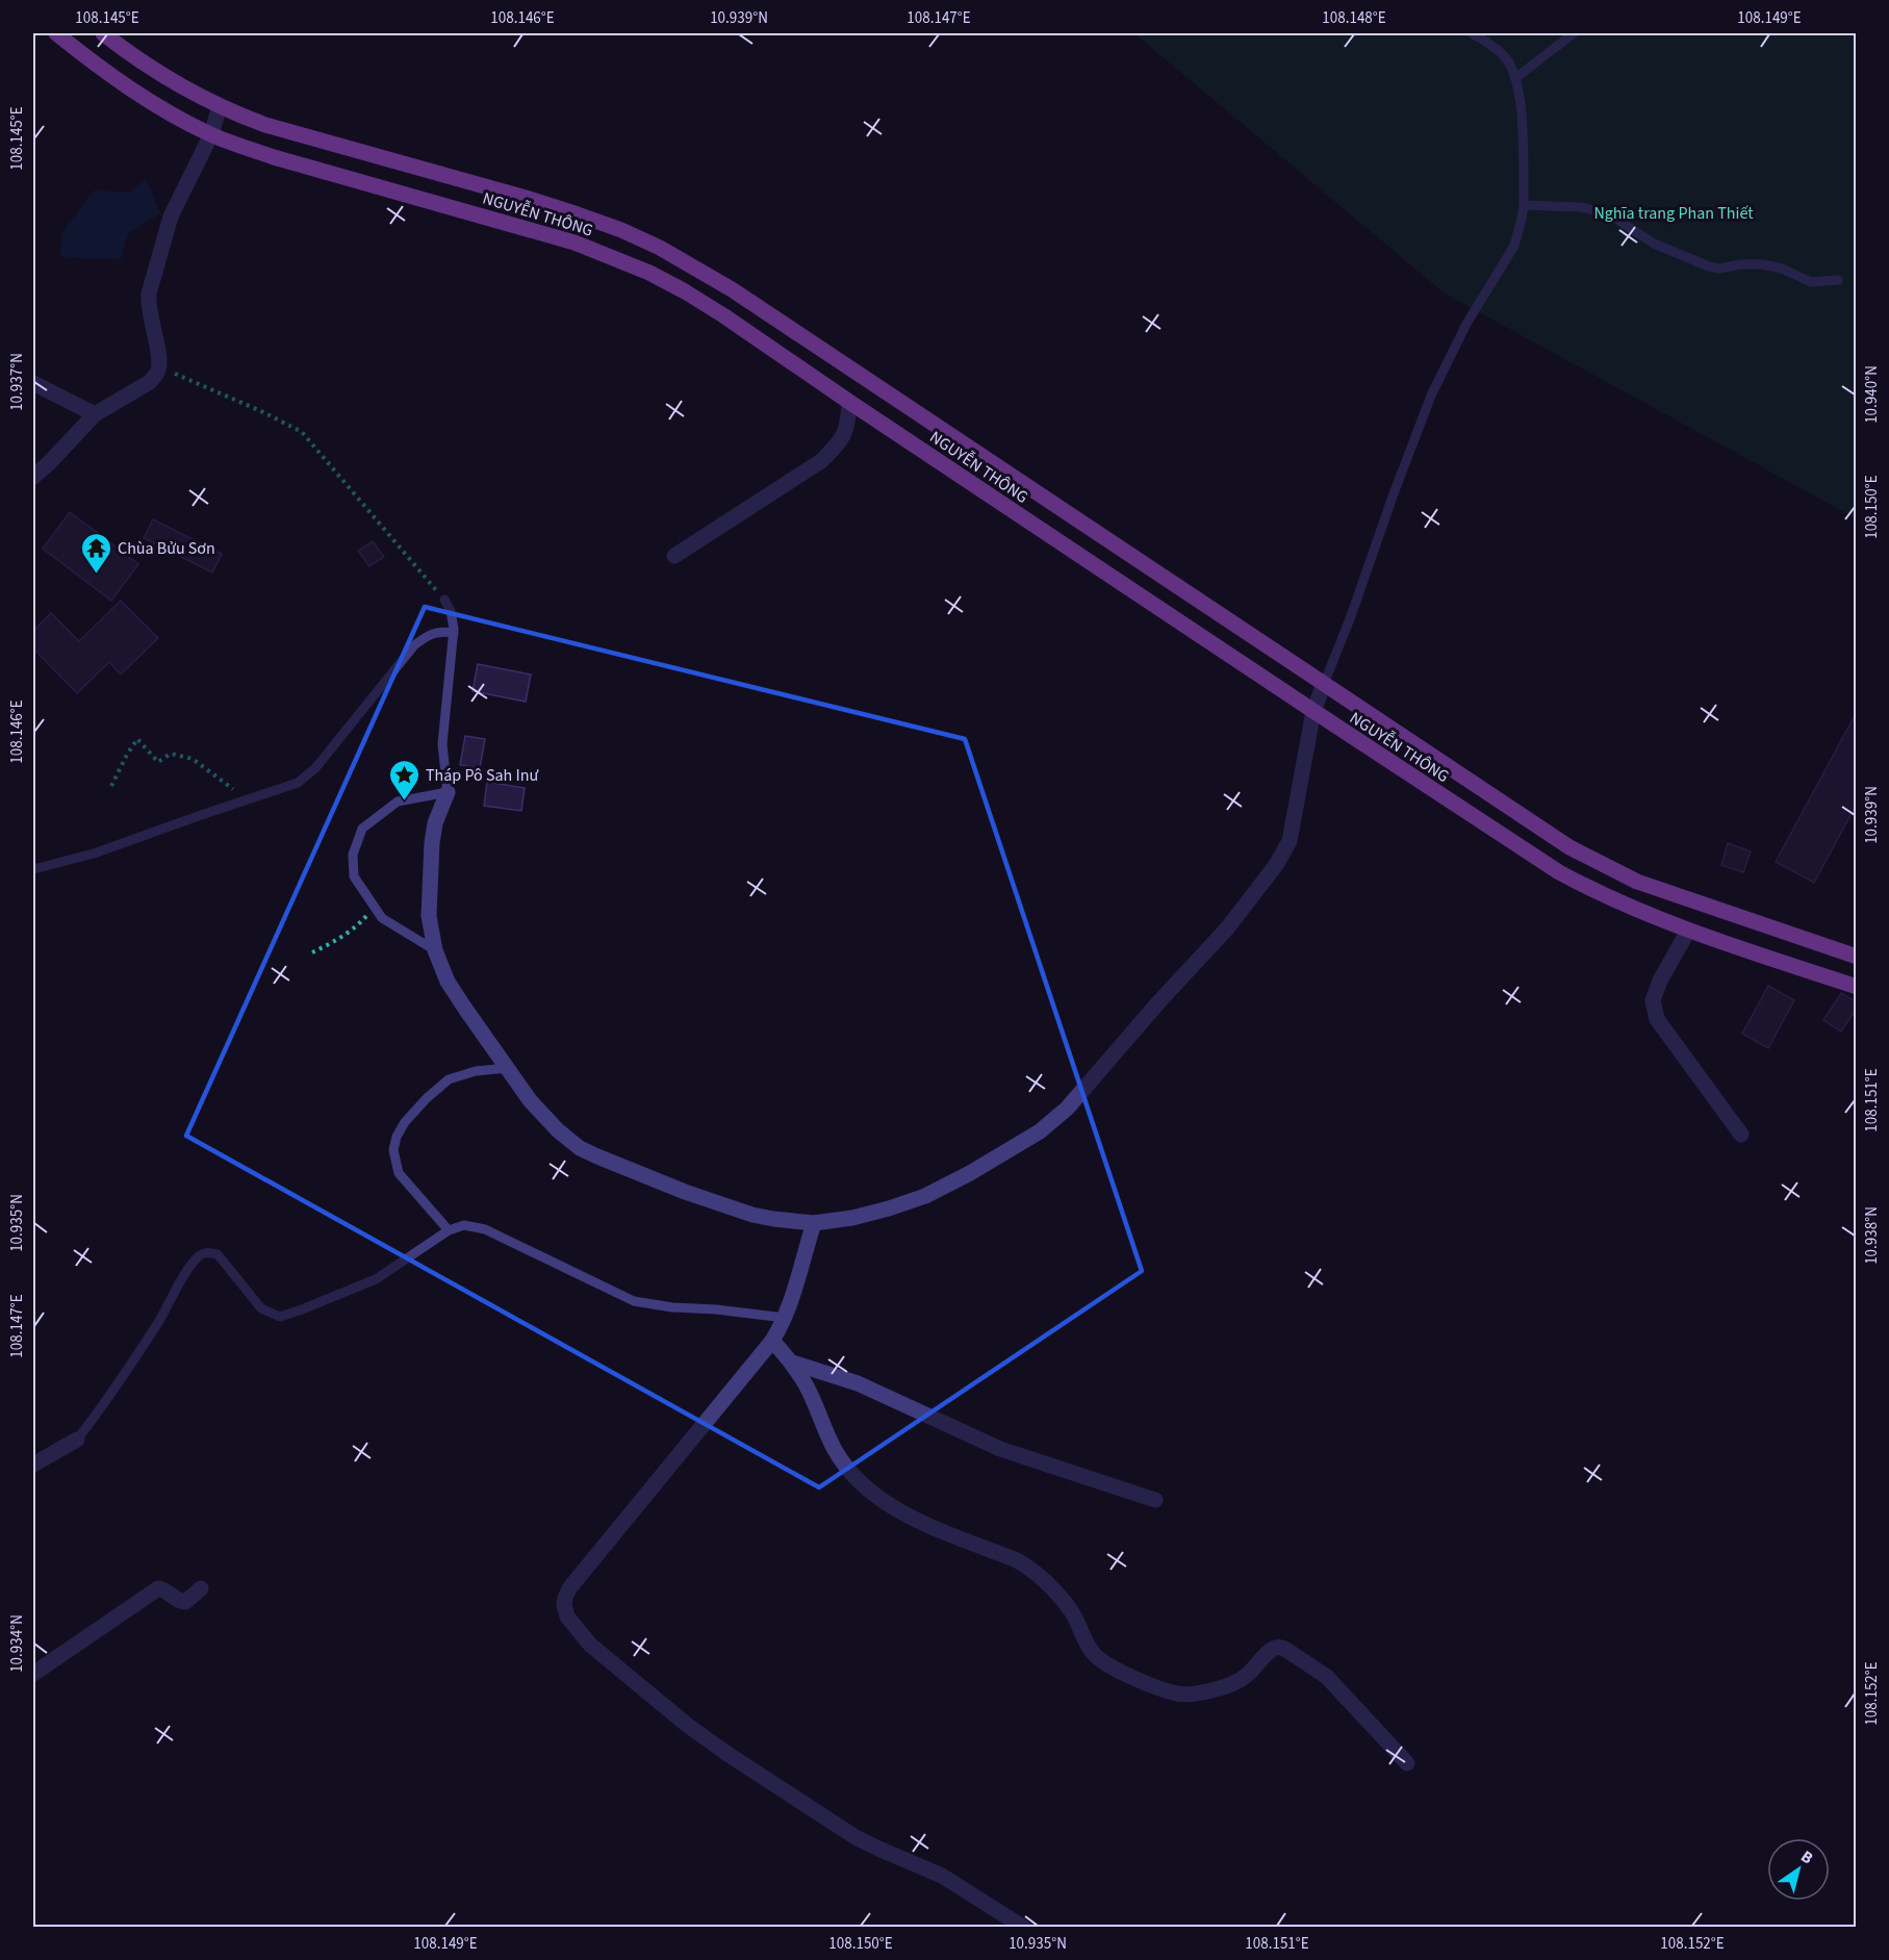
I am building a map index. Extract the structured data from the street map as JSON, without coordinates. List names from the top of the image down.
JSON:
{
  "streets": {
    "main road": ["NGUYỄN THÔNG"]
  },
  "parks": ["Nghĩa trang Phan Thiết"],
  "places": {
    "temple": ["Chùa Bửu Sơn"],
    "place": ["Tháp Pô Sah Inư"]
  },
  "north": "top right",
  "coordinates": [
    "108.145°E",
    "108.146°E",
    "10.939°N",
    "108.147°E",
    "108.148°E",
    "108.149°E",
    "10.937°N",
    "10.940°N",
    "108.150°E",
    "108.151°E",
    "10.935°N",
    "10.938°N",
    "10.934°N",
    "108.152°E"
  ]
}
